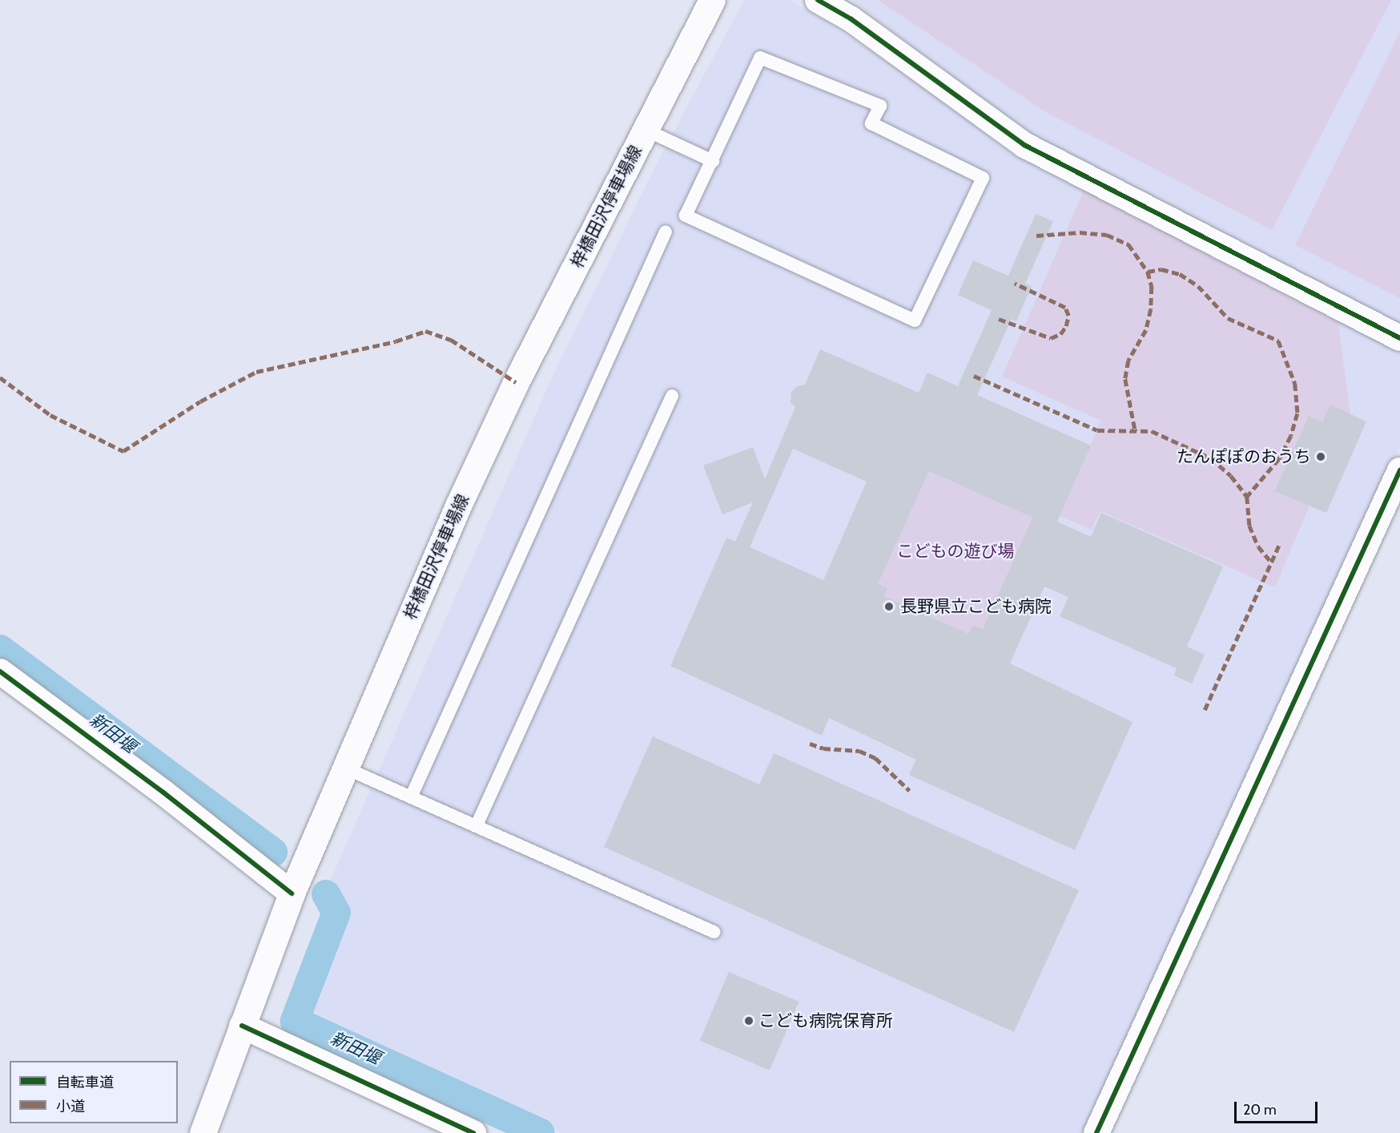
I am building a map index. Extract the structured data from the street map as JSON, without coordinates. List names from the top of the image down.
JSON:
{
  "streets": {
    "main road": ["梓橋田沢停車場線"]
  },
  "water": ["新田堰"],
  "parks": ["こどもの遊び場"],
  "places": ["たんぽぽのおうち", "長野県立こども病院", "こども病院保育所"],
  "legend": ["自転車道", "小道"],
  "scale_bar": "20 m"
}
